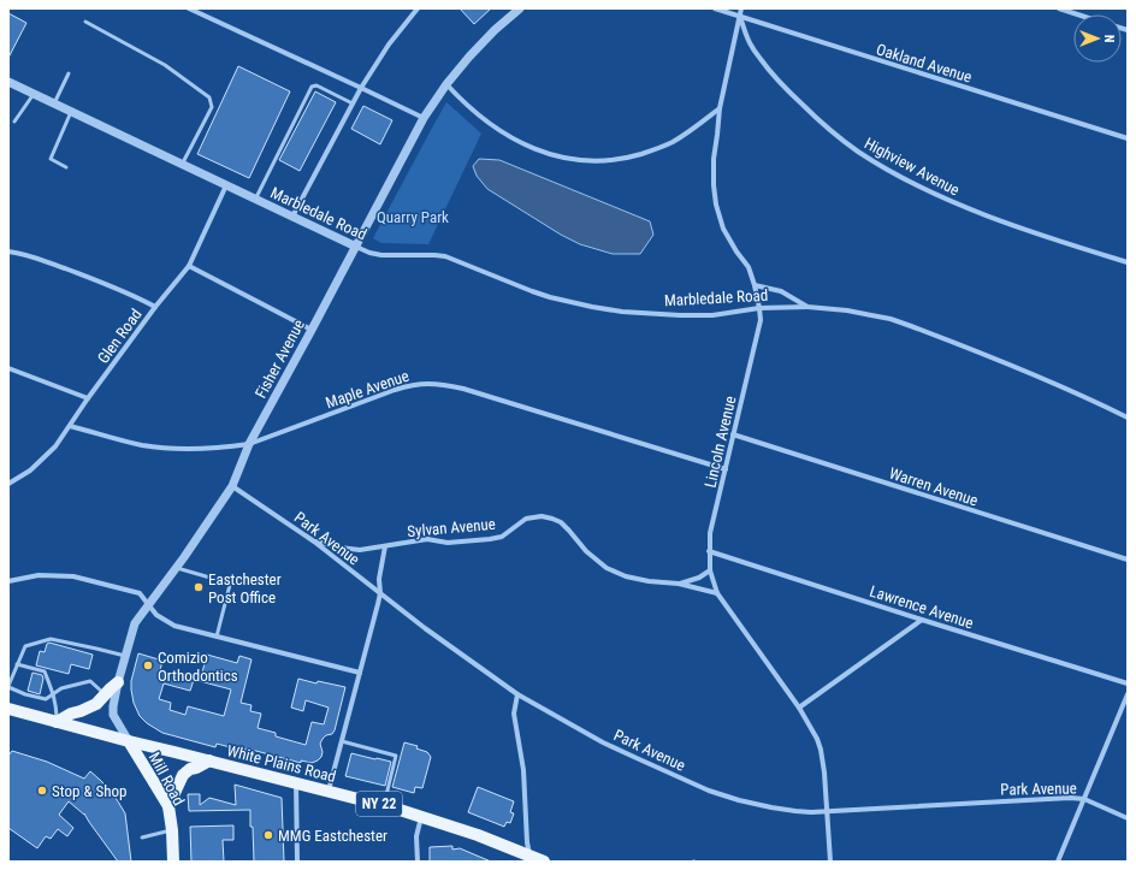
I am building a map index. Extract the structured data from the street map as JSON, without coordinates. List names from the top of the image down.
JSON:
{
  "streets": {
    "main road": ["White Plains Road", "Mill Road", "NY 22"],
    "street": [
      "Oakland Avenue",
      "Highview Avenue",
      "Marbledale Road",
      "Glen Road",
      "Fisher Avenue",
      "Maple Avenue",
      "Lincoln Avenue",
      "Warren Avenue",
      "Sylvan Avenue",
      "Park Avenue",
      "Lawrence Avenue"
    ]
  },
  "crossings": [
    ["Oakland Avenue", "Highview Avenue"],
    ["Oakland Avenue", "Lincoln Avenue"],
    ["Highview Avenue", "Lincoln Avenue"],
    ["Marbledale Road", "Glen Road"],
    ["Marbledale Road", "Fisher Avenue"],
    ["Marbledale Road", "Lincoln Avenue"],
    ["Glen Road", "Maple Avenue"],
    ["Fisher Avenue", "Maple Avenue"],
    ["Fisher Avenue", "Park Avenue"],
    ["Fisher Avenue", "White Plains Road"],
    ["Fisher Avenue", "Mill Road"],
    ["Maple Avenue", "Lincoln Avenue"],
    ["Lincoln Avenue", "Warren Avenue"],
    ["Lincoln Avenue", "Sylvan Avenue"],
    ["Lincoln Avenue", "Park Avenue"],
    ["Lincoln Avenue", "Lawrence Avenue"],
    ["Sylvan Avenue", "Park Avenue"],
    ["White Plains Road", "Mill Road"]
  ],
  "parks": ["Quarry Park"],
  "places": [
    "Eastchester Post Office",
    "Comizio Orthodontics",
    "Stop & Shop",
    "MMG Eastchester"
  ],
  "north": "right"
}
